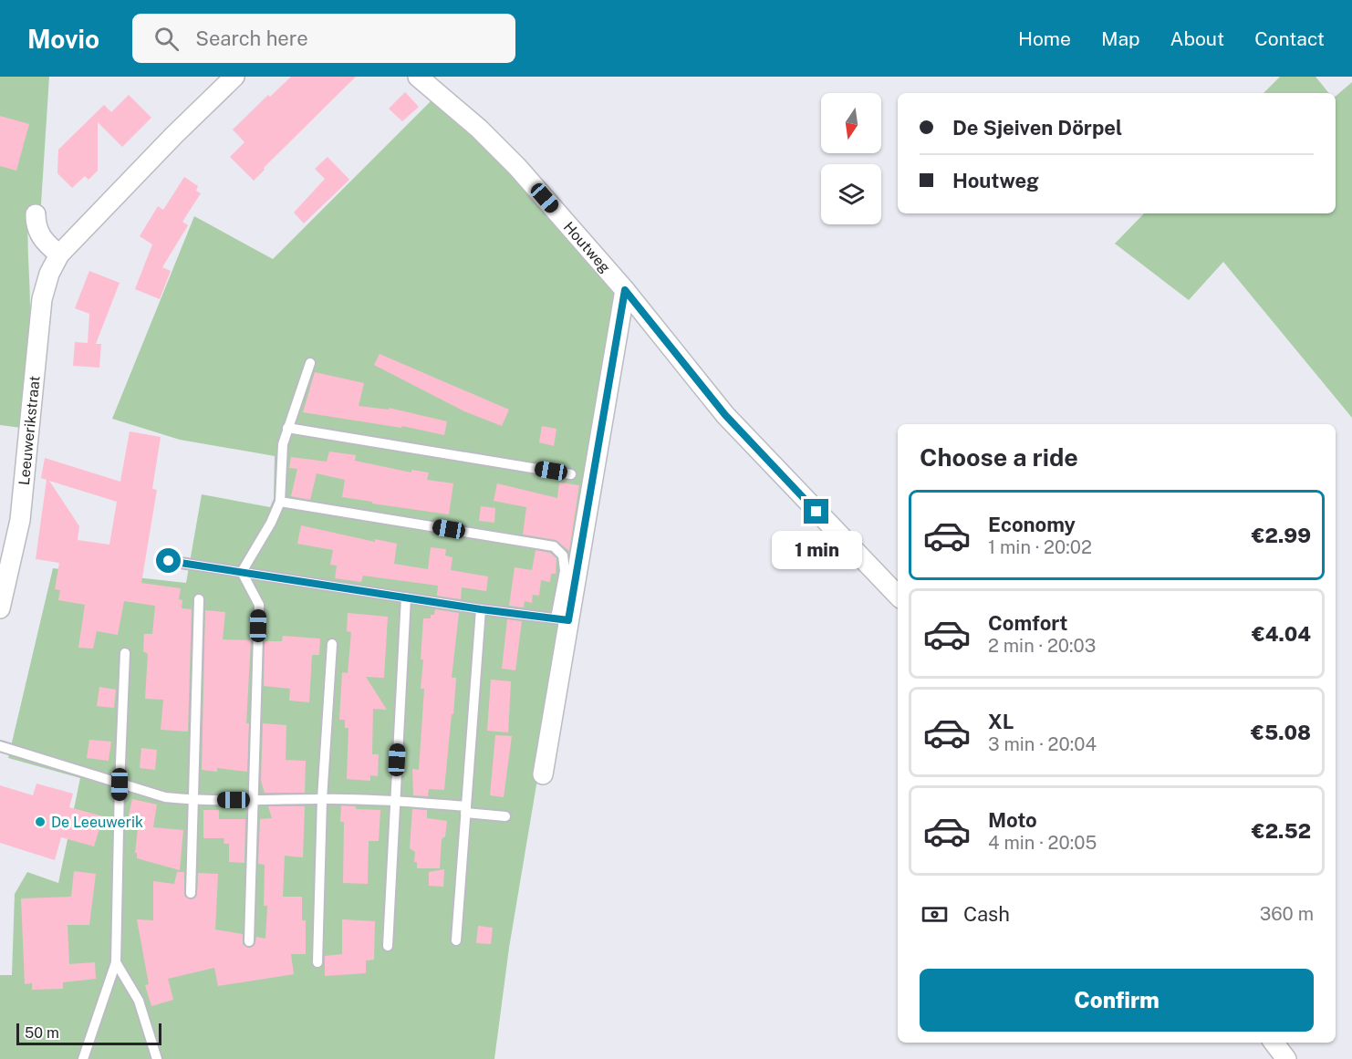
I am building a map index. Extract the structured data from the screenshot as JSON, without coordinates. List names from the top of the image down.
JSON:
{
  "streets": {
    "street": ["Houtweg", "Leeuwerikstraat"]
  },
  "places": ["De Leeuwerik"],
  "scale_bar": "50 m",
  "north": "bottom",
  "page": {
    "header": "Movio",
    "search": "Search here",
    "nav": [
      "Home",
      "Map",
      "About",
      "Contact"
    ],
    "banner": ["De Sjeiven Dörpel", "Houtweg"],
    "heading": "Choose a ride",
    "list": [
      {
        "name": "Economy",
        "note": "1 min · 20:02",
        "value": "€2.99"
      },
      {
        "name": "Comfort",
        "note": "2 min · 20:03",
        "value": "€4.04"
      },
      {
        "name": "XL",
        "note": "3 min · 20:04",
        "value": "€5.08"
      },
      {
        "name": "Moto",
        "note": "4 min · 20:05",
        "value": "€2.52"
      }
    ],
    "bubble": "1 min",
    "pay": ["Cash", "360 m"],
    "buttons": "Confirm",
    "scale": "50 m"
  }
}
